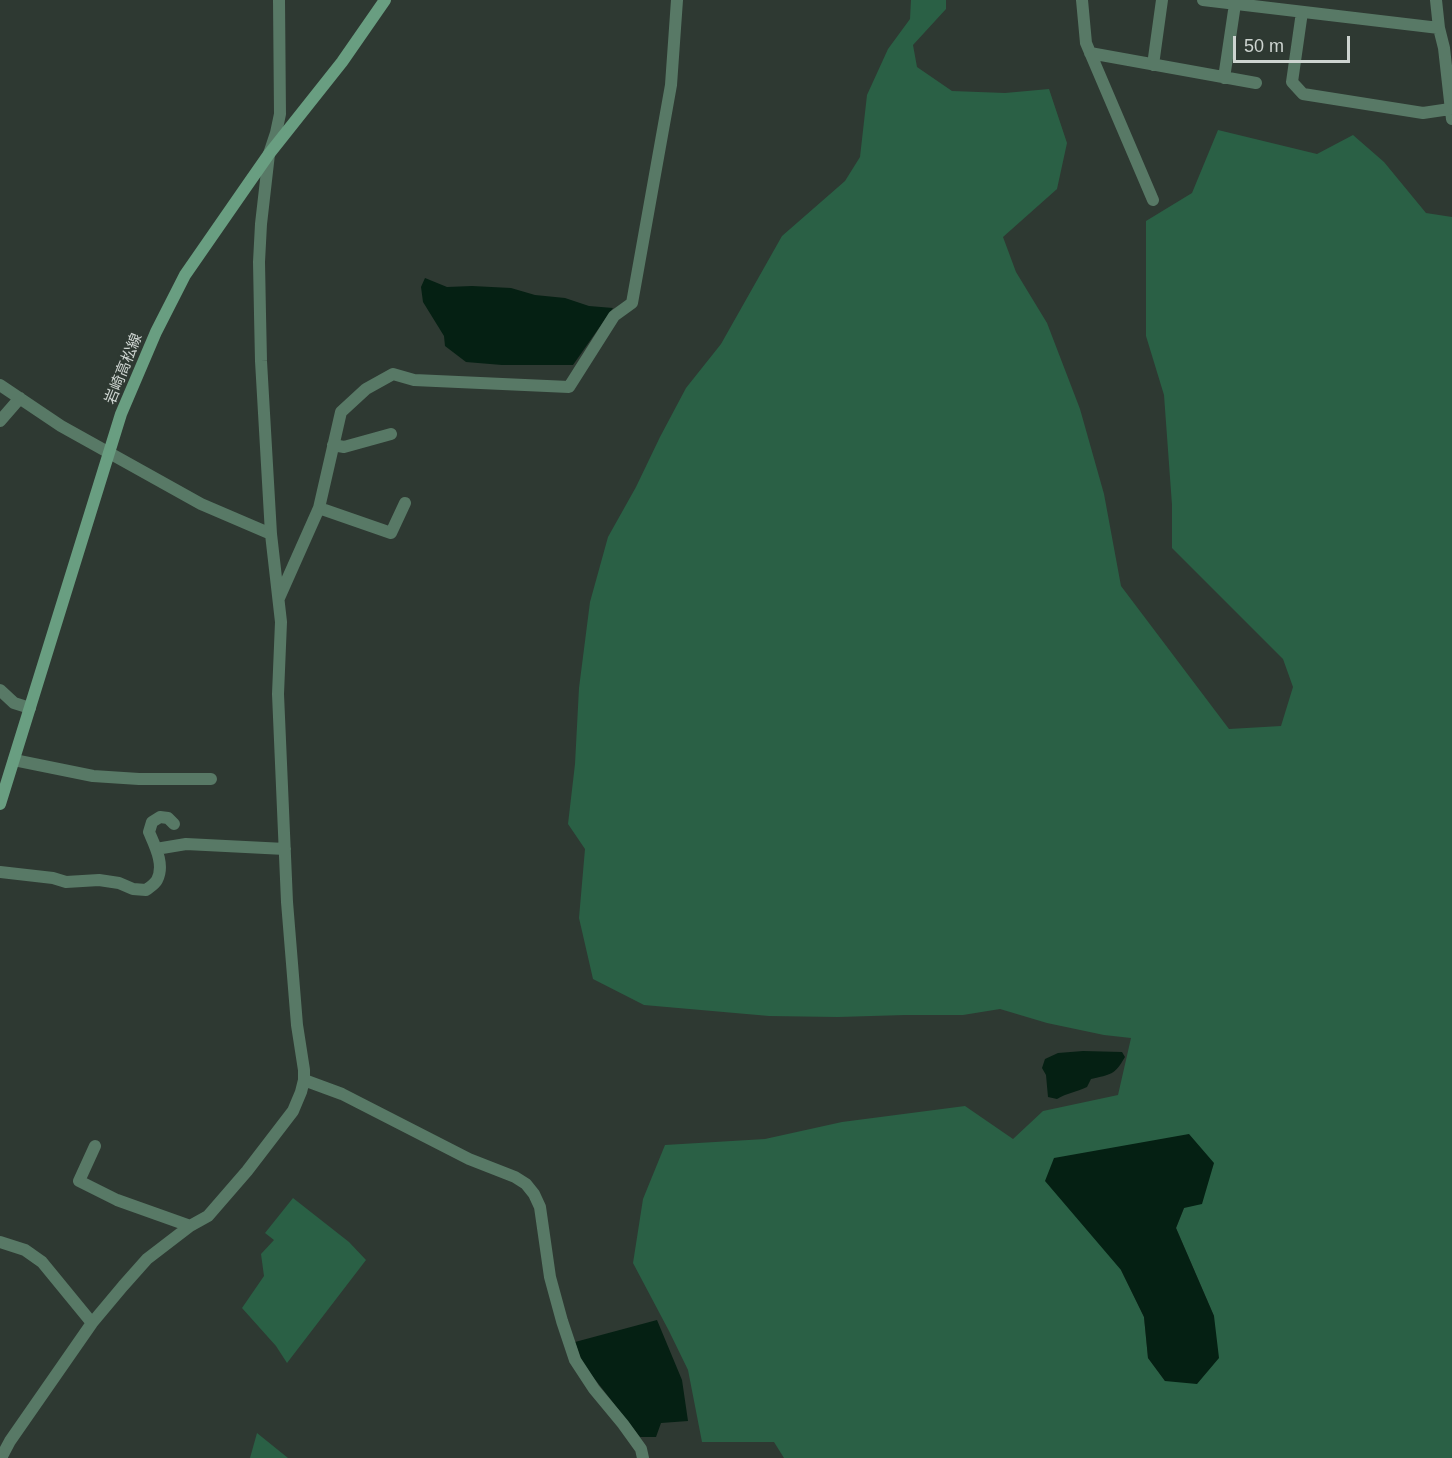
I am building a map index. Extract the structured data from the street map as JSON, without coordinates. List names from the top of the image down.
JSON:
{
  "streets": {
    "main road": ["岩崎高松線"]
  },
  "scale_bar": "50 m"
}
